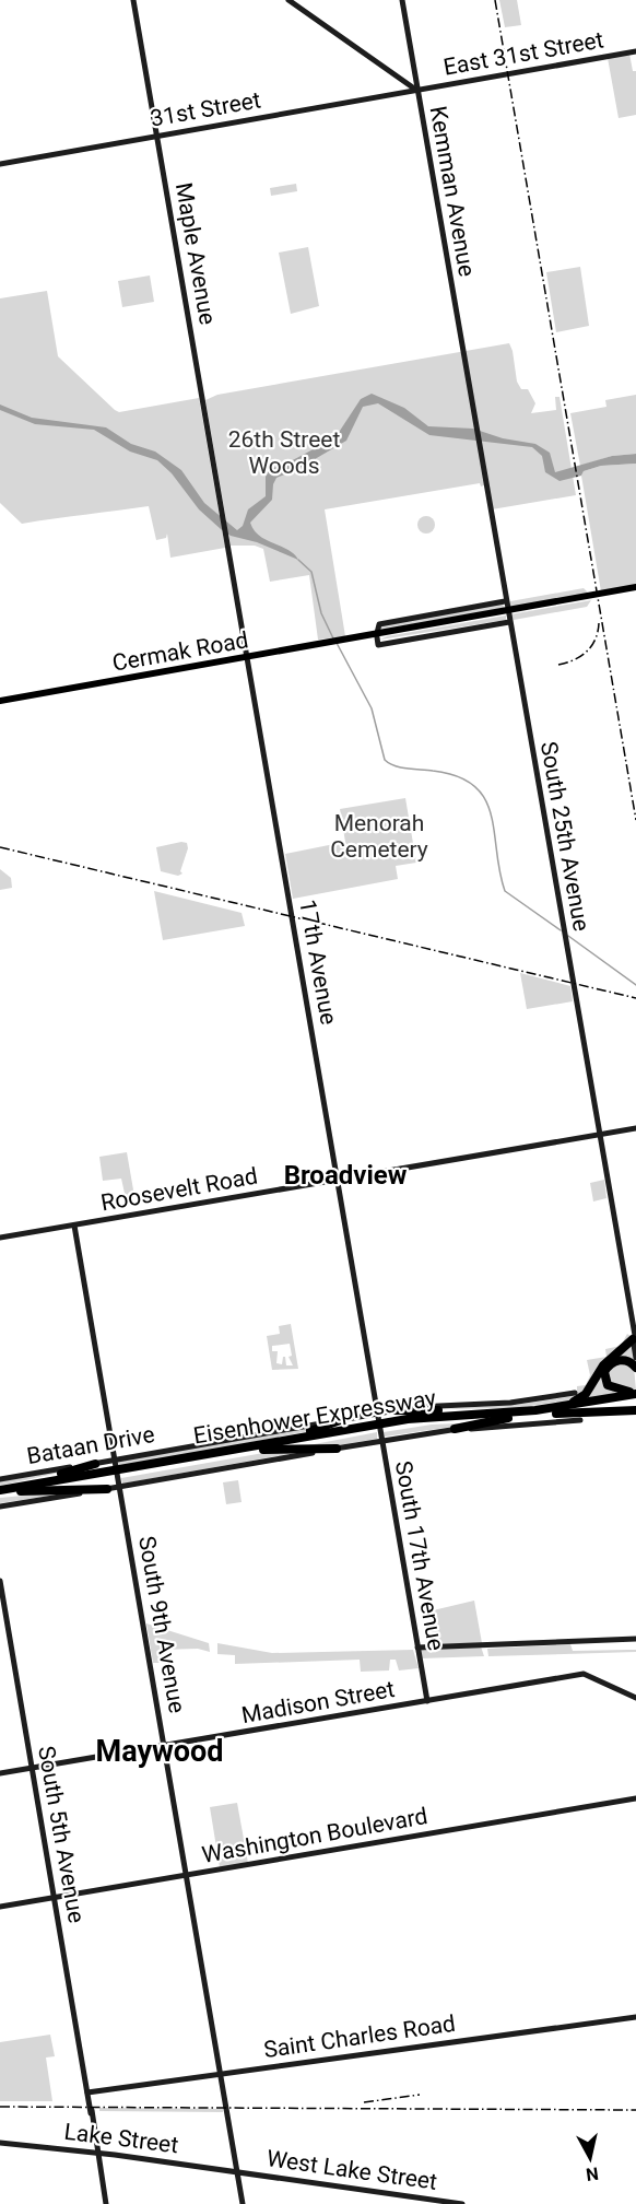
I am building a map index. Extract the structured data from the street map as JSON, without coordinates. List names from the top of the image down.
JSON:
{
  "streets": {
    "highway": ["Eisenhower Expressway"],
    "main road": ["Cermak Road"],
    "street": [
      "East 31st Street",
      "31st Street",
      "Kemman Avenue",
      "Maple Avenue",
      "South 25th Avenue",
      "17th Avenue",
      "Roosevelt Road",
      "Bataan Drive",
      "South 17th Avenue",
      "South 9th Avenue",
      "Madison Street",
      "South 5th Avenue",
      "Washington Boulevard",
      "Saint Charles Road",
      "Lake Street",
      "West Lake Street"
    ]
  },
  "crossings": [
    ["East 31st Street", "31st Street"],
    ["East 31st Street", "Kemman Avenue"],
    ["31st Street", "Kemman Avenue"],
    ["31st Street", "Maple Avenue"],
    ["Kemman Avenue", "South 25th Avenue"],
    ["Maple Avenue", "17th Avenue"],
    ["Cermak Road", "17th Avenue"],
    ["South 25th Avenue", "Roosevelt Road"],
    ["17th Avenue", "Roosevelt Road"],
    ["17th Avenue", "Bataan Drive"],
    ["17th Avenue", "South 17th Avenue"],
    ["Roosevelt Road", "South 9th Avenue"],
    ["Bataan Drive", "South 17th Avenue"],
    ["Bataan Drive", "South 9th Avenue"],
    ["South 17th Avenue", "Madison Street"],
    ["South 9th Avenue", "Madison Street"],
    ["South 9th Avenue", "Washington Boulevard"],
    ["South 9th Avenue", "Saint Charles Road"],
    ["South 9th Avenue", "Lake Street"],
    ["South 9th Avenue", "West Lake Street"],
    ["Madison Street", "South 5th Avenue"],
    ["South 5th Avenue", "Washington Boulevard"],
    ["South 5th Avenue", "Saint Charles Road"],
    ["South 5th Avenue", "Lake Street"],
    ["Lake Street", "West Lake Street"]
  ],
  "districts": ["Broadview", "Maywood"],
  "parks": ["26th Street Woods", "Menorah Cemetery"],
  "north": "bottom"
}
